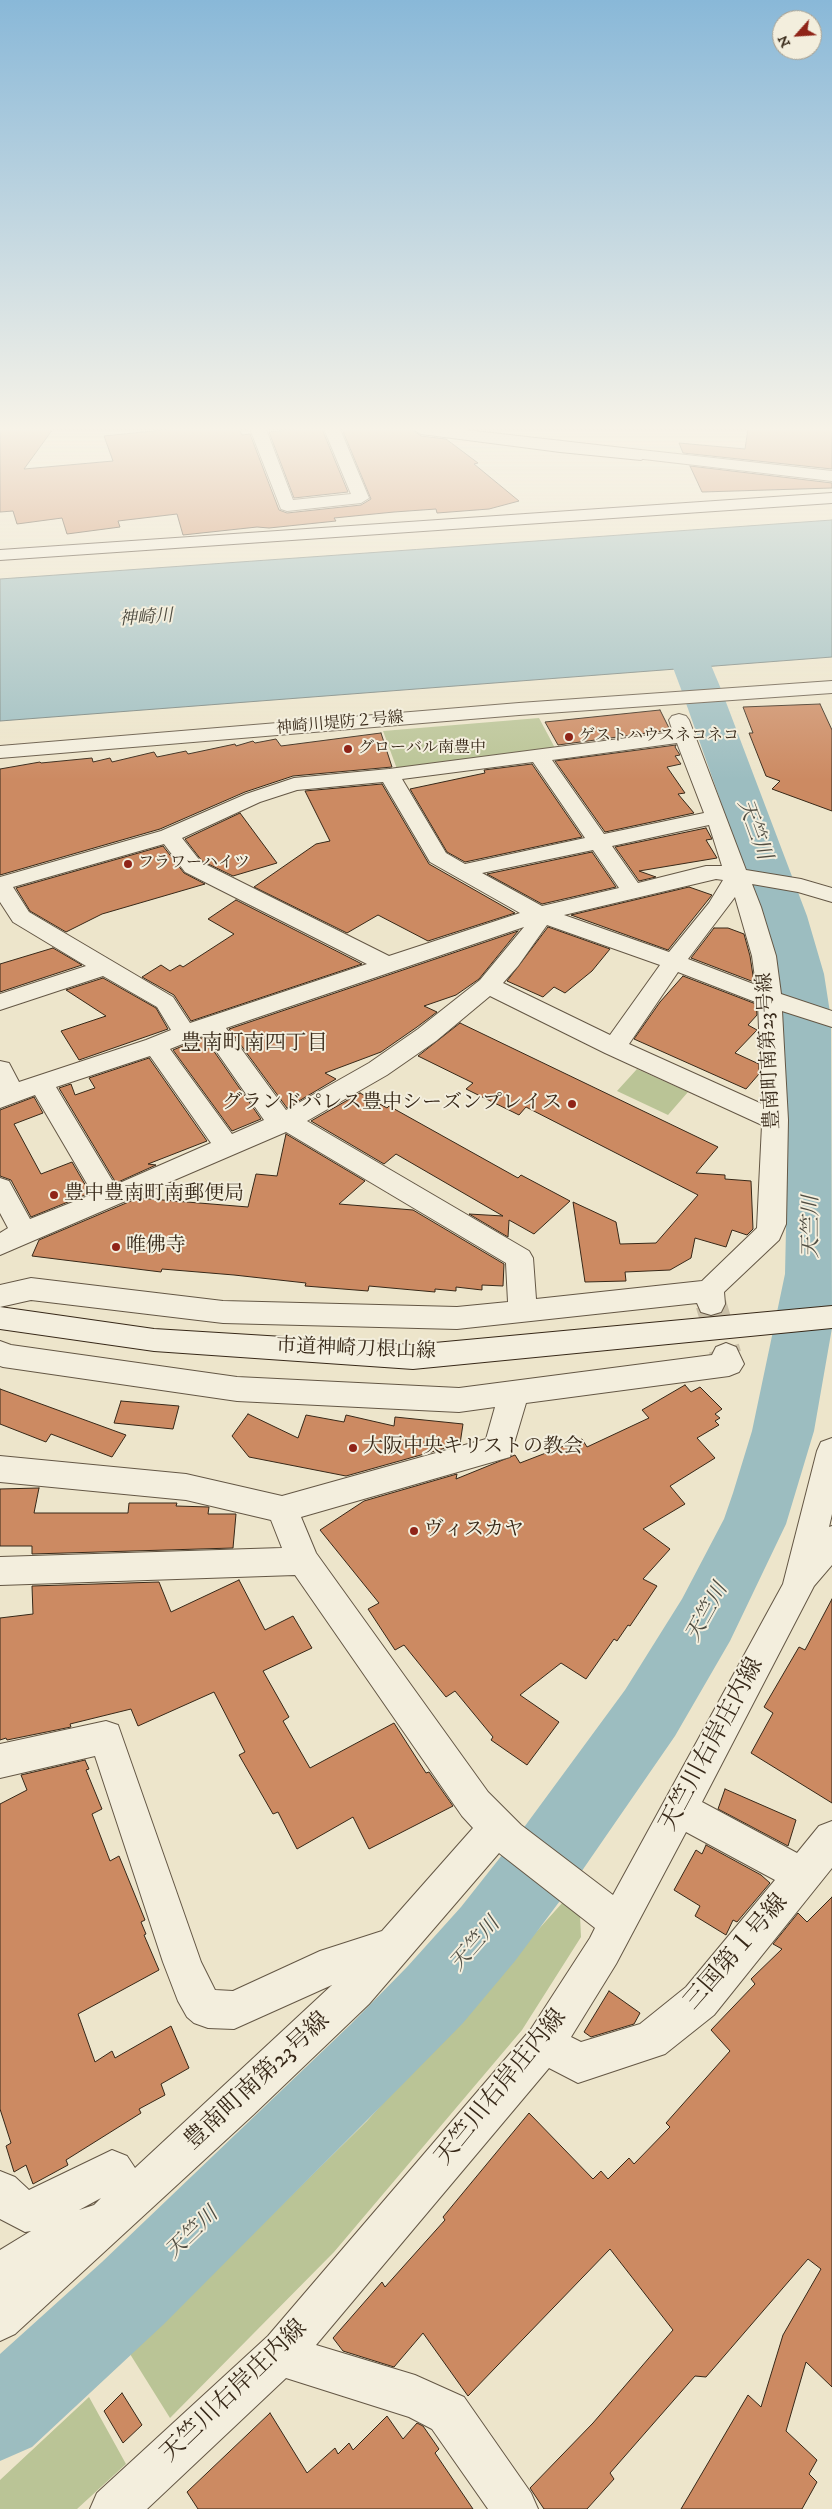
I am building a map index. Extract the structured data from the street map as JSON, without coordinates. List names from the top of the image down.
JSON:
{
  "streets": {
    "street": [
      "神崎川堤防２号線",
      "豊南町南第23号線",
      "市道神崎刀根山線",
      "天竺川右岸庄内線",
      "三国第１号線"
    ]
  },
  "crossings": [
    ["神崎川堤防２号線", "豊南町南第23号線"],
    ["天竺川右岸庄内線", "三国第１号線"]
  ],
  "districts": ["豊南町南四丁目"],
  "water": ["神崎川", "天竺川"],
  "places": [
    "ゲストハウスネコネコ",
    "グローバル南豊中",
    "フラワーハイツ",
    "グランドパレス豊中シーズンプレイス",
    "豊中豊南町南郵便局",
    "唯佛寺",
    "大阪中央キリストの教会",
    "ヴィスカヤ"
  ],
  "north": "bottom left"
}
